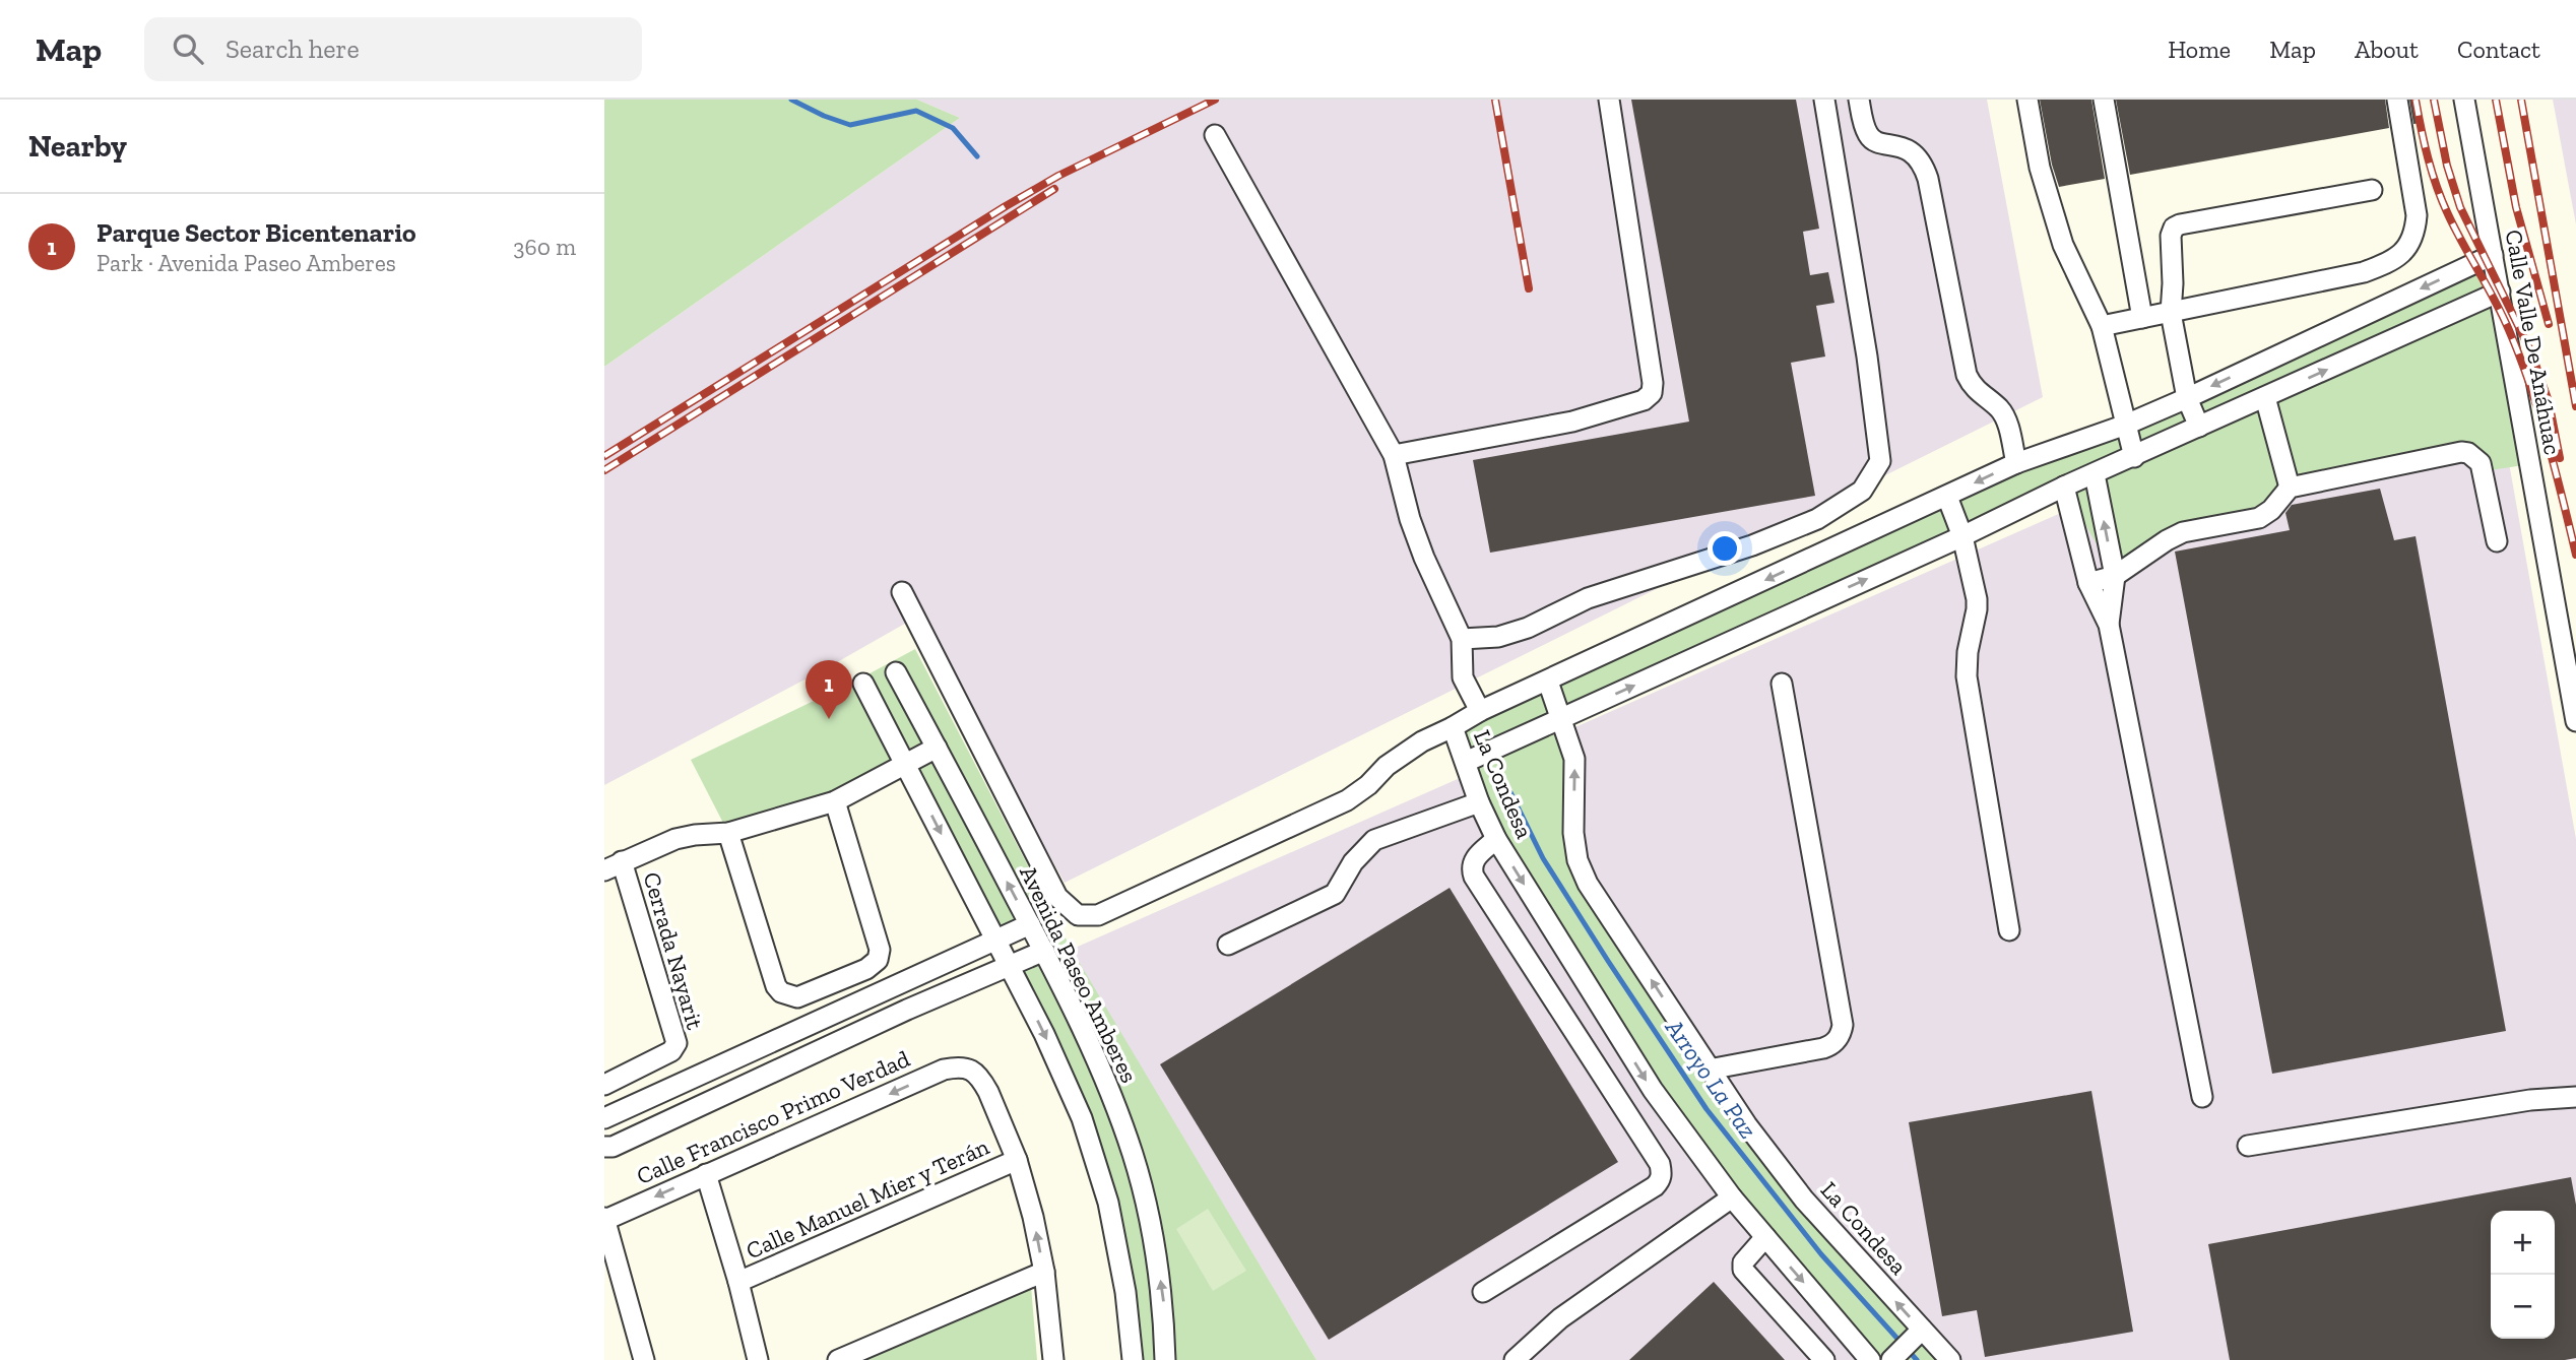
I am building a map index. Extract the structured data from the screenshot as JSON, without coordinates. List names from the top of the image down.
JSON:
{
  "streets": {
    "street": [
      "Calle Valle De Anáhuac",
      "La Condesa",
      "Cerrada Nayarit",
      "Avenida Paseo Amberes",
      "Calle Francisco Primo Verdad",
      "Calle Manuel Mier y Terán"
    ]
  },
  "crossings": [
    ["Calle Francisco Primo Verdad", "Calle Manuel Mier y Terán"]
  ],
  "water": ["Arroyo La Paz"],
  "page": {
    "header": "Map",
    "search": "Search here",
    "nav": [
      "Home",
      "Map",
      "About",
      "Contact"
    ],
    "heading": "Nearby",
    "list": [
      {
        "mark": "1",
        "name": "Parque Sector Bicentenario",
        "note": "Park · Avenida Paseo Amberes",
        "value": "360 m"
      }
    ],
    "pins": "1",
    "map_buttons": ["+", "−"]
  }
}
